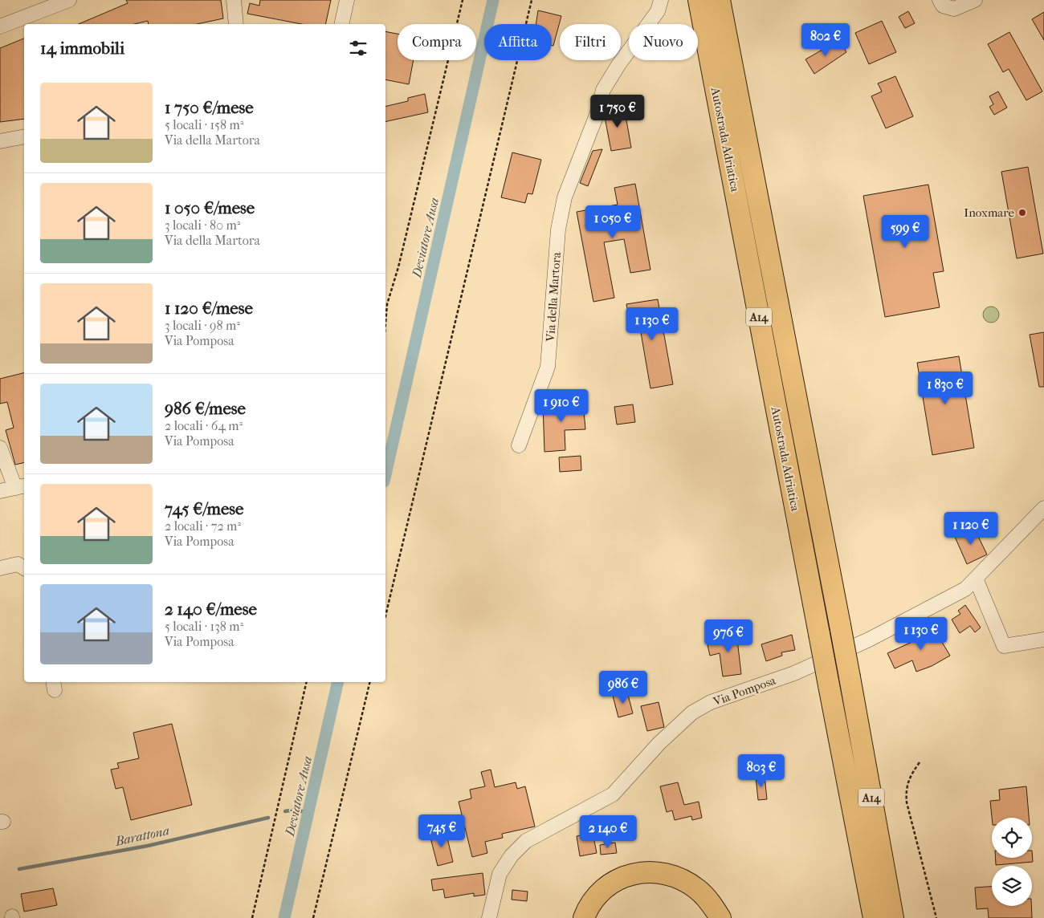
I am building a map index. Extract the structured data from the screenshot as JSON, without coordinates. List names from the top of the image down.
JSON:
{
  "streets": {
    "highway": ["Autostrada Adriatica", "A14"],
    "street": ["Via della Martora", "Via Pomposa"]
  },
  "water": ["Deviatore Ausa", "Barattona"],
  "places": ["Inoxmare"],
  "page": {
    "price": [
      "802 €",
      "1 750 €",
      "1 050 €",
      "599 €",
      "1 130 €",
      "1 830 €",
      "1 910 €",
      "1 120 €",
      "1 130 €",
      "976 €",
      "986 €",
      "803 €",
      "745 €",
      "2 140 €"
    ],
    "chip": [
      "Compra",
      "Affitta",
      "Filtri",
      "Nuovo"
    ],
    "heading": "14 immobili",
    "list": [
      {
        "name": "1 750 €/mese",
        "note": "5 locali · 158 m² · Via della Martora"
      },
      {
        "name": "1 050 €/mese",
        "note": "3 locali · 80 m² · Via della Martora"
      },
      {
        "name": "1 120 €/mese",
        "note": "3 locali · 98 m² · Via Pomposa"
      },
      {
        "name": "986 €/mese",
        "note": "2 locali · 64 m² · Via Pomposa"
      },
      {
        "name": "745 €/mese",
        "note": "2 locali · 72 m² · Via Pomposa"
      },
      {
        "name": "2 140 €/mese",
        "note": "5 locali · 138 m² · Via Pomposa"
      }
    ]
  }
}
